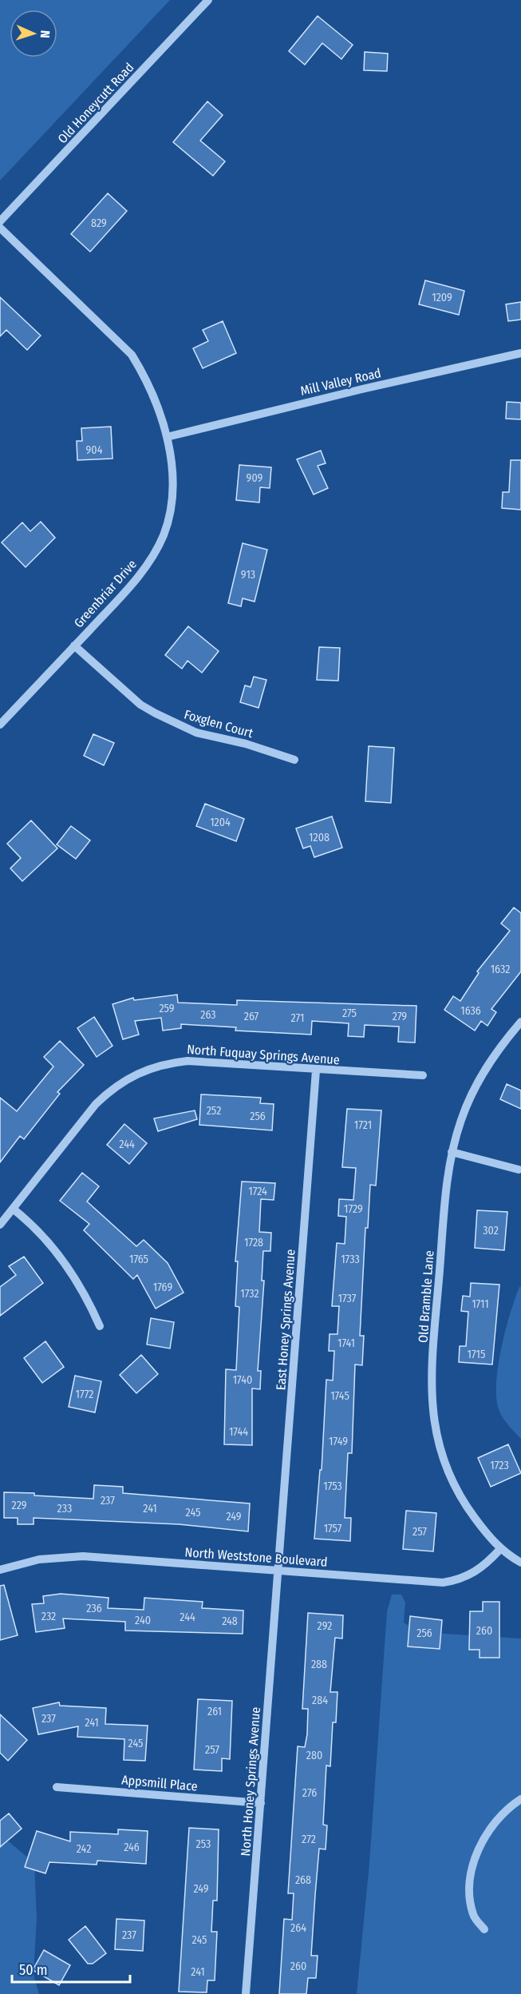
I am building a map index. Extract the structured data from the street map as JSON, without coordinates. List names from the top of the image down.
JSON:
{
  "streets": {
    "street": [
      "Old Honeycutt Road",
      "Mill Valley Road",
      "Greenbriar Drive",
      "Foxglen Court",
      "North Fuquay Springs Avenue",
      "Old Bramble Lane",
      "East Honey Springs Avenue",
      "North Weststone Boulevard",
      "North Honey Springs Avenue",
      "Appsmill Place"
    ]
  },
  "crossings": [
    ["Mill Valley Road", "Greenbriar Drive"],
    ["Greenbriar Drive", "Foxglen Court"],
    ["North Fuquay Springs Avenue", "East Honey Springs Avenue"],
    ["Old Bramble Lane", "North Weststone Boulevard"],
    ["East Honey Springs Avenue", "North Weststone Boulevard"],
    ["East Honey Springs Avenue", "North Honey Springs Avenue"],
    ["North Weststone Boulevard", "North Honey Springs Avenue"],
    ["North Honey Springs Avenue", "Appsmill Place"]
  ],
  "house_numbers": [
    "829",
    "1209",
    "904",
    "909",
    "913",
    "1204",
    "1208",
    "1632",
    "259",
    "1636",
    "275",
    "263",
    "267",
    "279",
    "271",
    "252",
    "256",
    "1721",
    "244",
    "1724",
    "1729",
    "302",
    "1728",
    "1765",
    "1733",
    "1769",
    "1732",
    "1737",
    "1711",
    "1741",
    "1715",
    "1740",
    "1772",
    "1745",
    "1744",
    "1749",
    "1723",
    "1753",
    "237",
    "229",
    "233",
    "241",
    "245",
    "249",
    "1757",
    "257",
    "236",
    "232",
    "244",
    "240",
    "248",
    "292",
    "260",
    "256",
    "288",
    "284",
    "261",
    "237",
    "241",
    "245",
    "257",
    "280",
    "276",
    "272",
    "253",
    "246",
    "242",
    "268",
    "249",
    "264",
    "237",
    "245",
    "260",
    "241"
  ],
  "scale_bar": "50 m",
  "north": "right"
}
